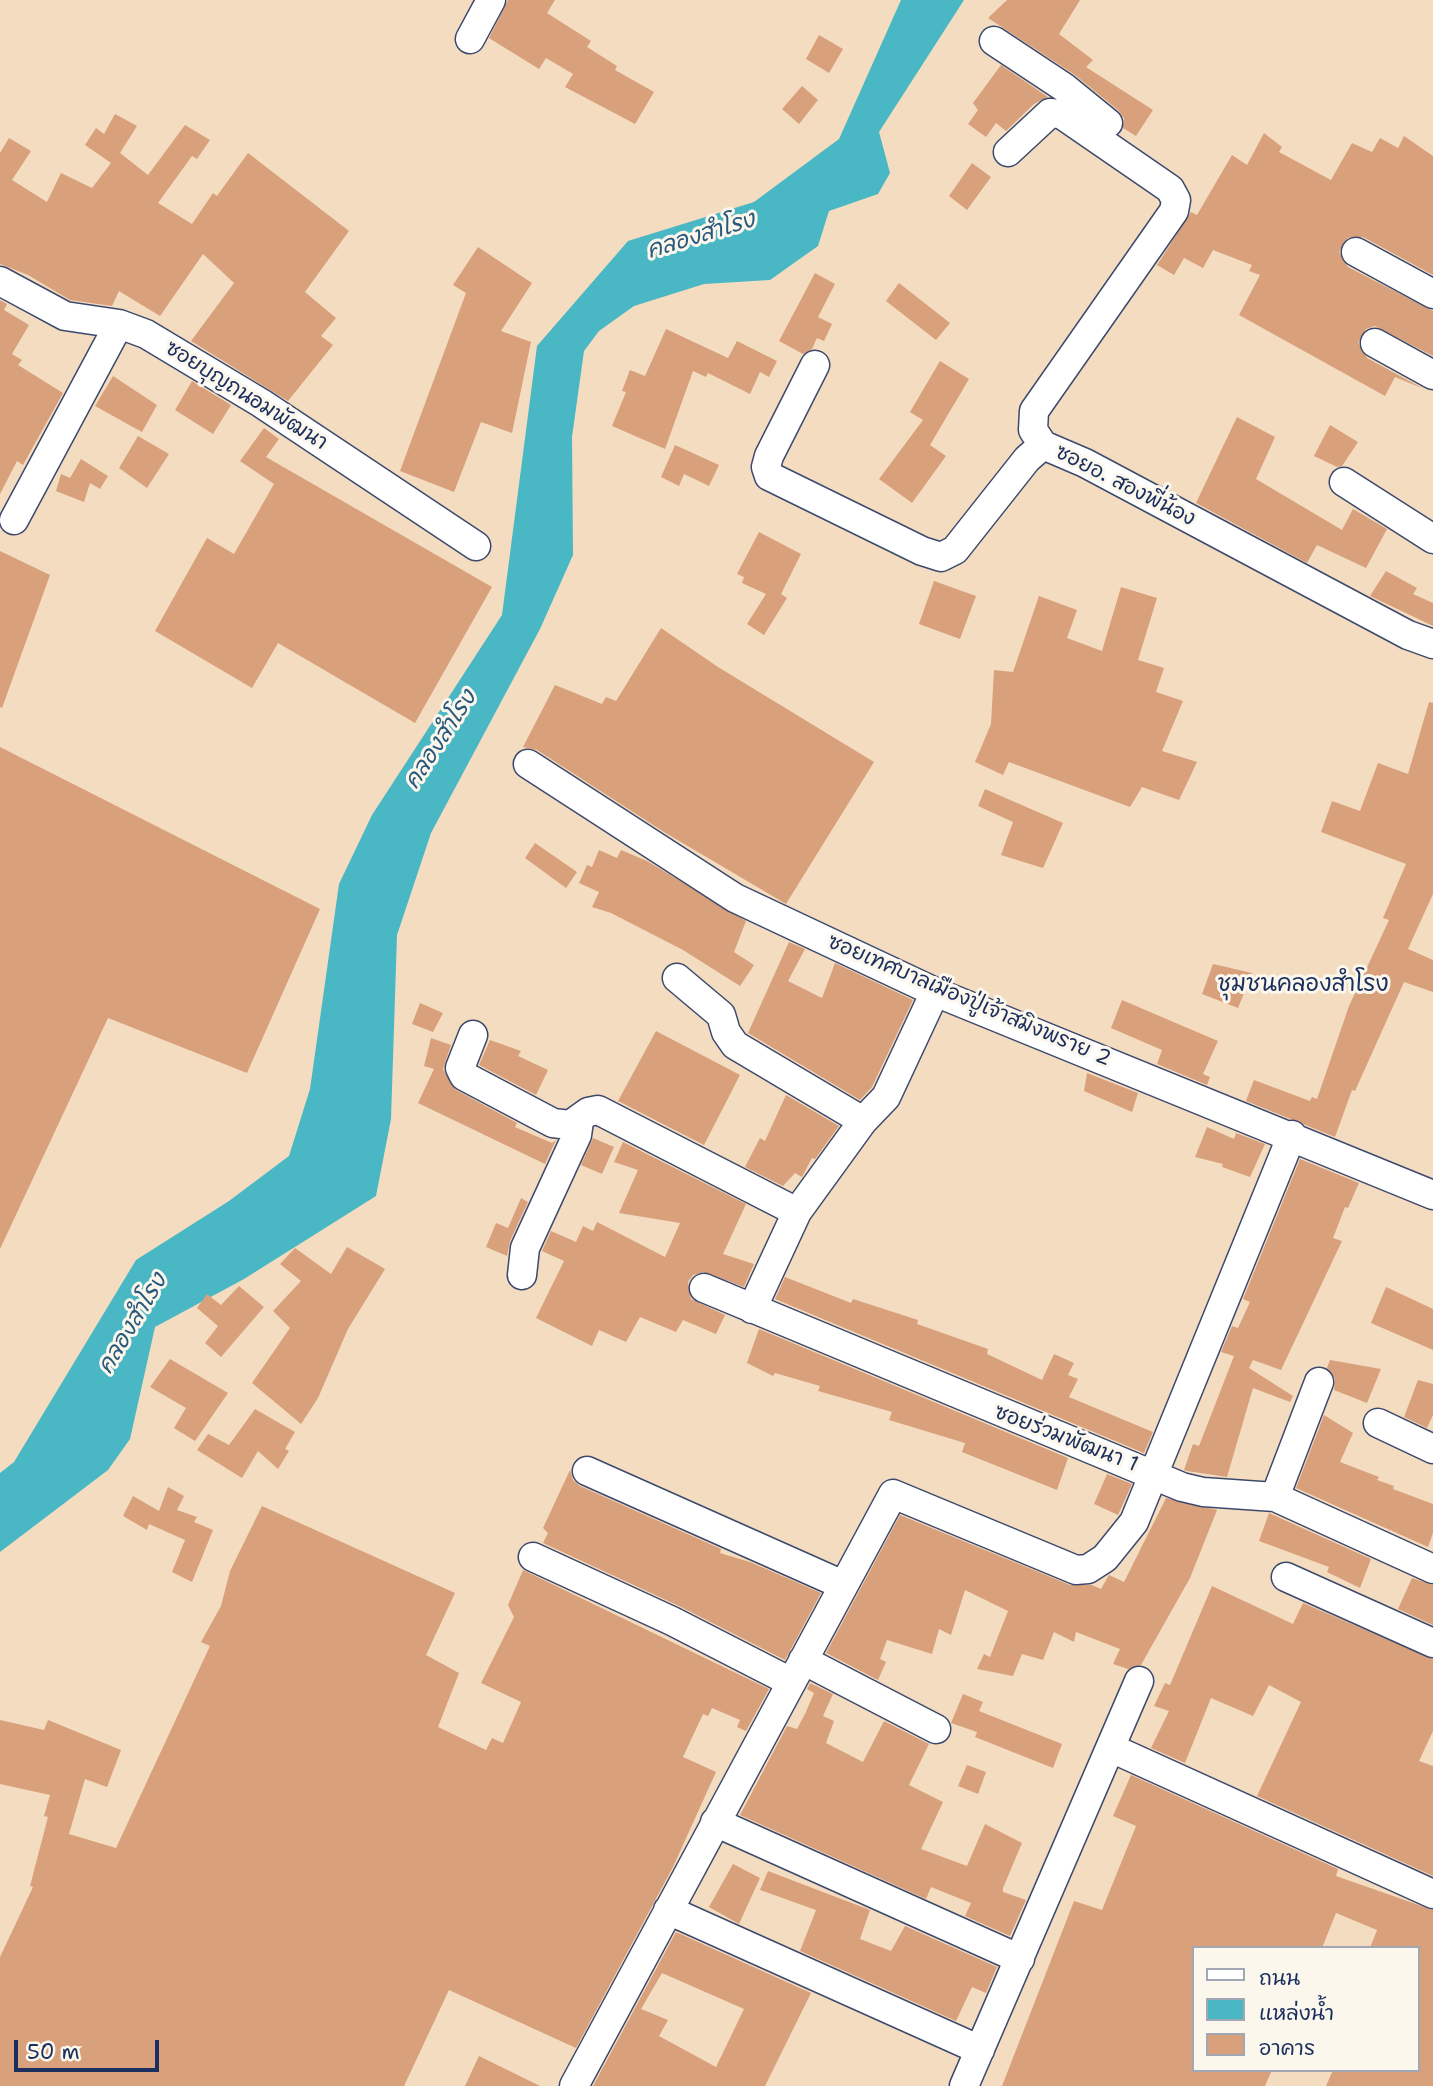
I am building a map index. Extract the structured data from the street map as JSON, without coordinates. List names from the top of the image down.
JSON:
{
  "streets": {
    "street": [
      "ซอยบุญถนอมพัฒนา",
      "ซอยอ. สองพี่น้อง",
      "ซอยเทศบาลเมืองปู่เจ้าสมิงพราย 2",
      "ซอยร่วมพัฒนา 1"
    ]
  },
  "districts": ["ชุมชนคลองสำโรง"],
  "water": ["คลองสำโรง"],
  "legend": ["ถนน", "แหล่งน้ำ", "อาคาร"],
  "scale_bar": "50 m"
}
